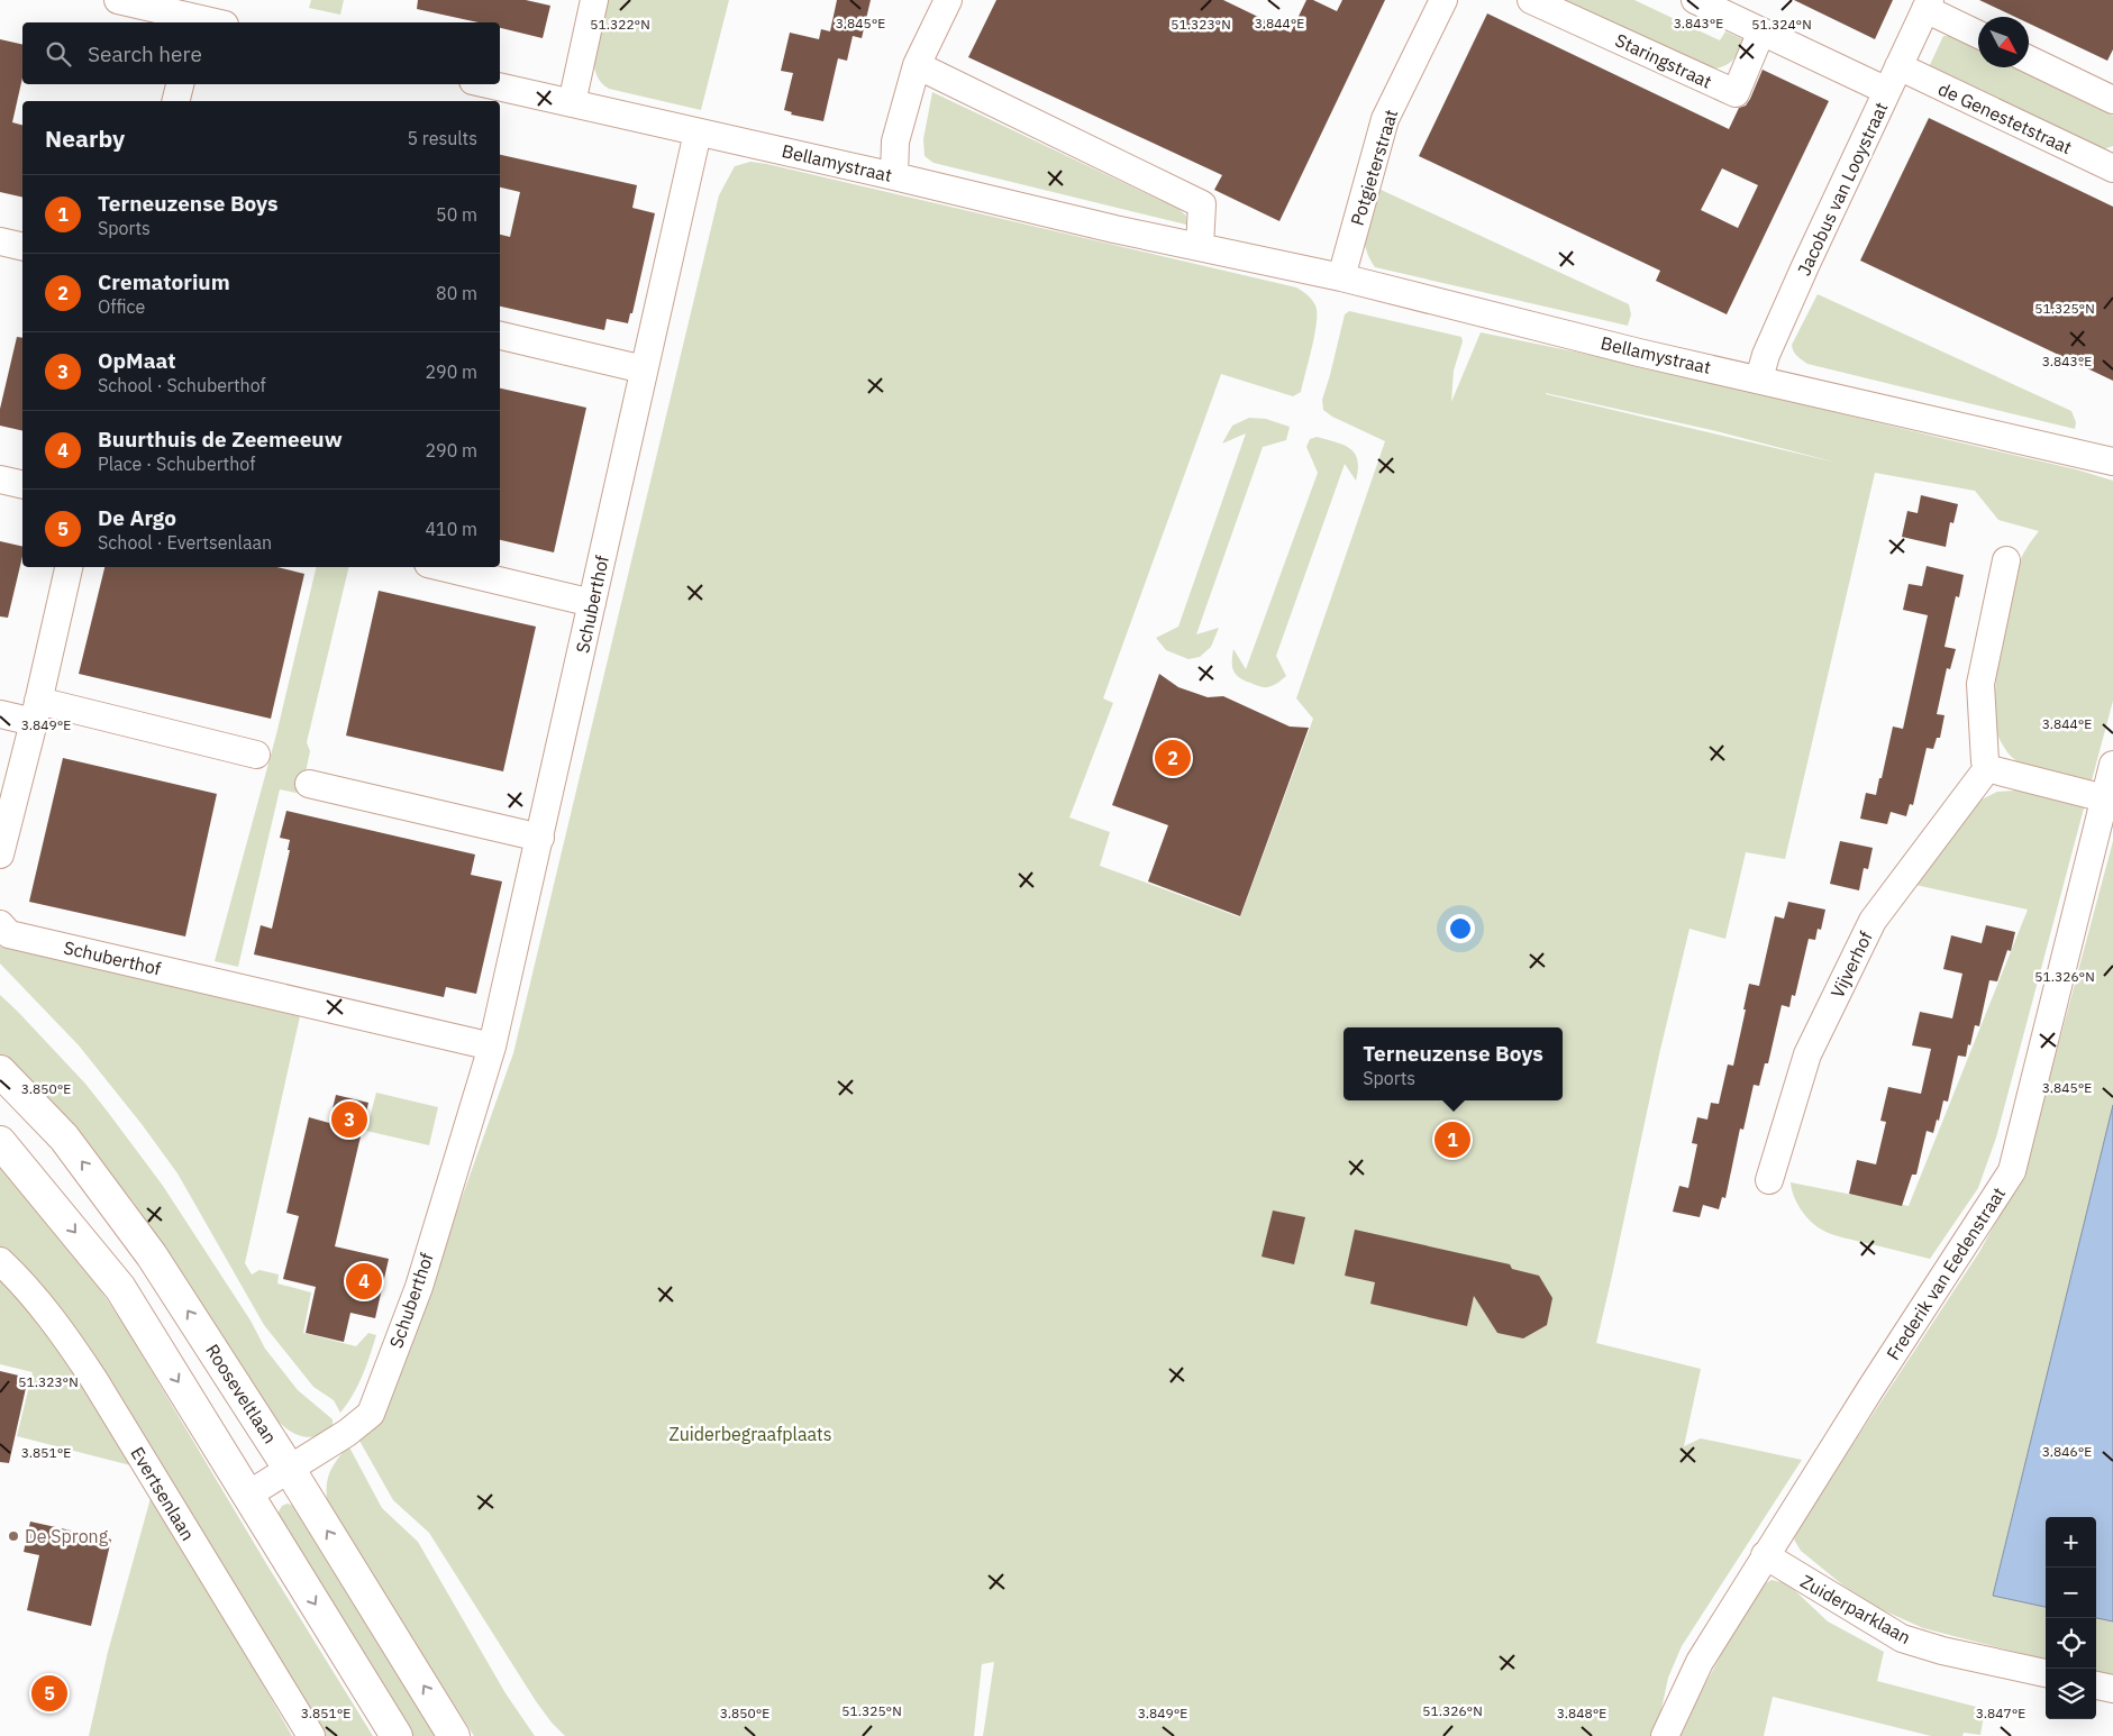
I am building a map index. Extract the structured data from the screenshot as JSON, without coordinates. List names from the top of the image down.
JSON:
{
  "streets": {
    "main road": ["Rooseveltlaan"],
    "street": [
      "Staringstraat",
      "de Genestetstraat",
      "Bellamystraat",
      "Potgieterstraat",
      "Jacobus van Looystraat",
      "Schuberthof",
      "Vijverhof",
      "Frederik van Eedenstraat",
      "Evertsenlaan",
      "Zuiderparklaan"
    ]
  },
  "crossings": [
    ["de Genestetstraat", "Jacobus van Looystraat"],
    ["Bellamystraat", "Potgieterstraat"],
    ["Bellamystraat", "Jacobus van Looystraat"],
    ["Bellamystraat", "Schuberthof"],
    ["Schuberthof", "Rooseveltlaan"],
    ["Frederik van Eedenstraat", "Zuiderparklaan"]
  ],
  "parks": ["Zuiderbegraafplaats"],
  "places": ["De Sprong"],
  "north": "bottom right",
  "page": {
    "search": "Search here",
    "heading": ["Nearby", "5 results"],
    "list": [
      {
        "mark": "1",
        "name": "Terneuzense Boys",
        "note": "Sports",
        "value": "50 m"
      },
      {
        "mark": "2",
        "name": "Crematorium",
        "note": "Office",
        "value": "80 m"
      },
      {
        "mark": "3",
        "name": "OpMaat",
        "note": "School · Schuberthof",
        "value": "290 m"
      },
      {
        "mark": "4",
        "name": "Buurthuis de Zeemeeuw",
        "note": "Place · Schuberthof",
        "value": "290 m"
      },
      {
        "mark": "5",
        "name": "De Argo",
        "note": "School · Evertsenlaan",
        "value": "410 m"
      }
    ],
    "pins": [
      "2",
      "3",
      "1",
      "4",
      "5"
    ],
    "popup": ["Terneuzense Boys", "Sports"],
    "map_buttons": ["+", "−"]
  },
  "coordinates": [
    "3.845°E",
    "3.844°E",
    "3.843°E",
    "51.322°N",
    "51.323°N",
    "51.324°N",
    "51.325°N",
    "3.849°E",
    "51.326°N",
    "3.850°E",
    "3.846°E",
    "3.851°E",
    "3.848°E",
    "3.847°E"
  ]
}
